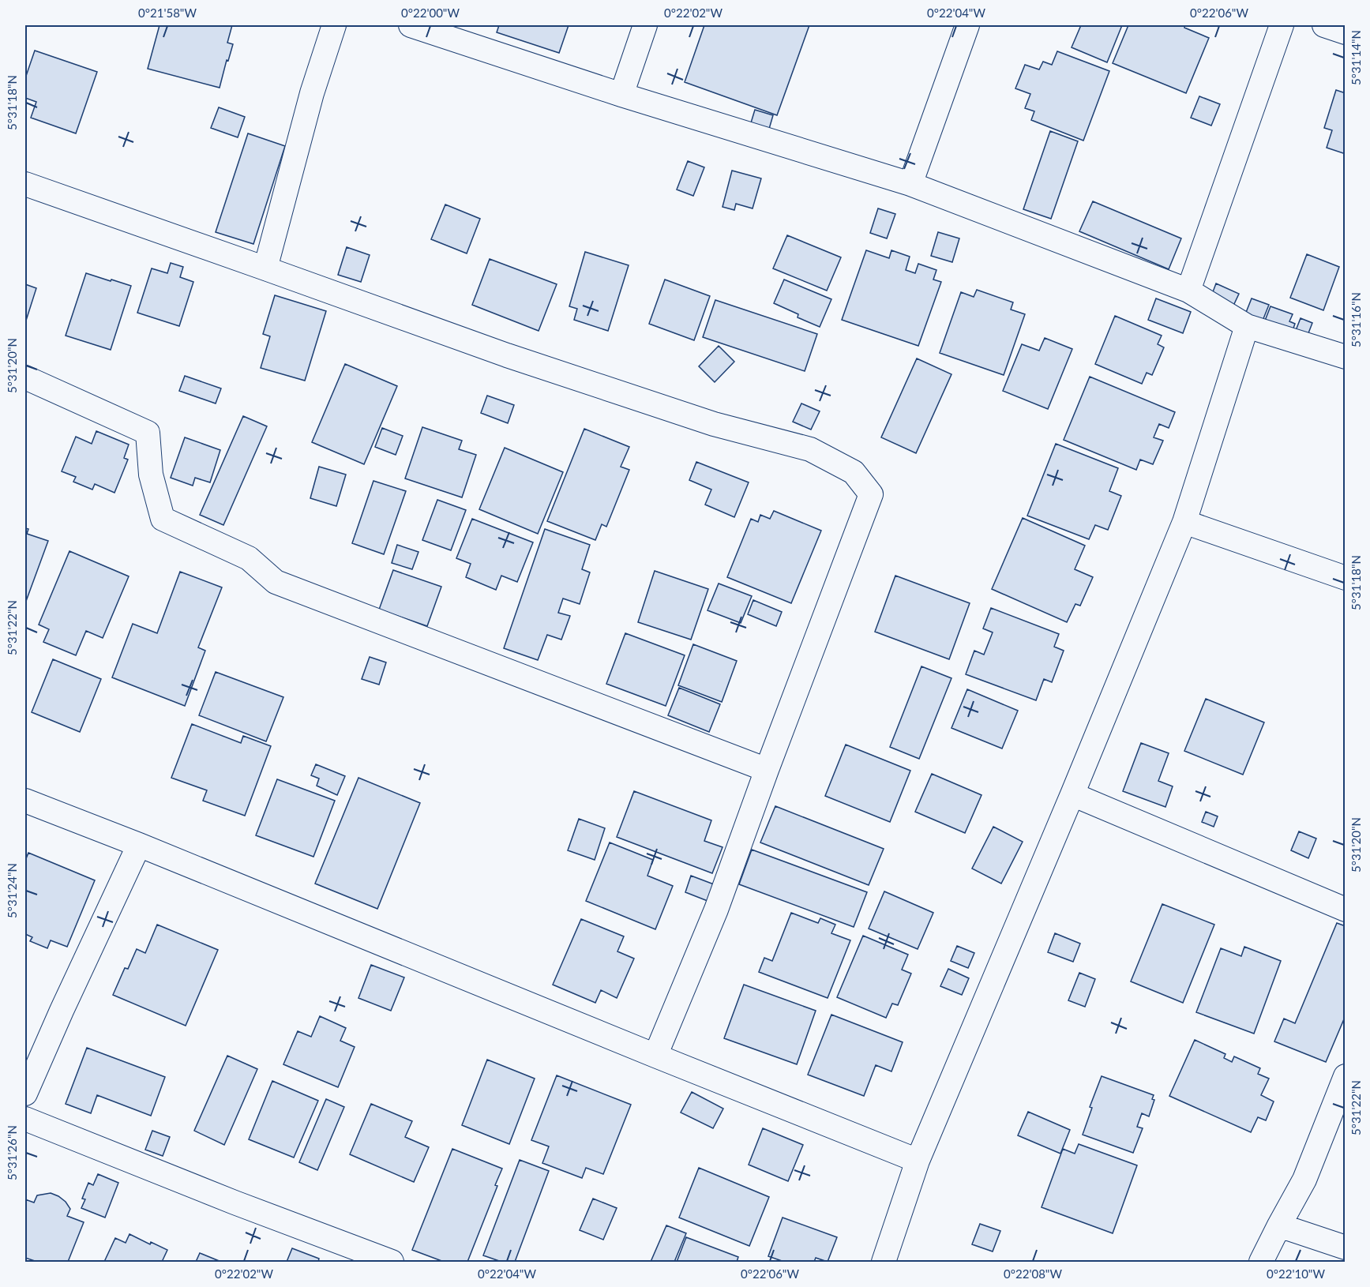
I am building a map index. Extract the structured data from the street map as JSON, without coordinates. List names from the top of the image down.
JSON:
{
  "coordinates": [
    "0°21'58\"W",
    "0°22'00\"W",
    "0°22'02\"W",
    "0°22'04\"W",
    "0°22'06\"W",
    "5°31'14\"N",
    "5°31'18\"N",
    "5°31'16\"N",
    "5°31'20\"N",
    "5°31'22\"N",
    "5°31'24\"N",
    "5°31'26\"N",
    "0°22'08\"W",
    "0°22'10\"W"
  ]
}
